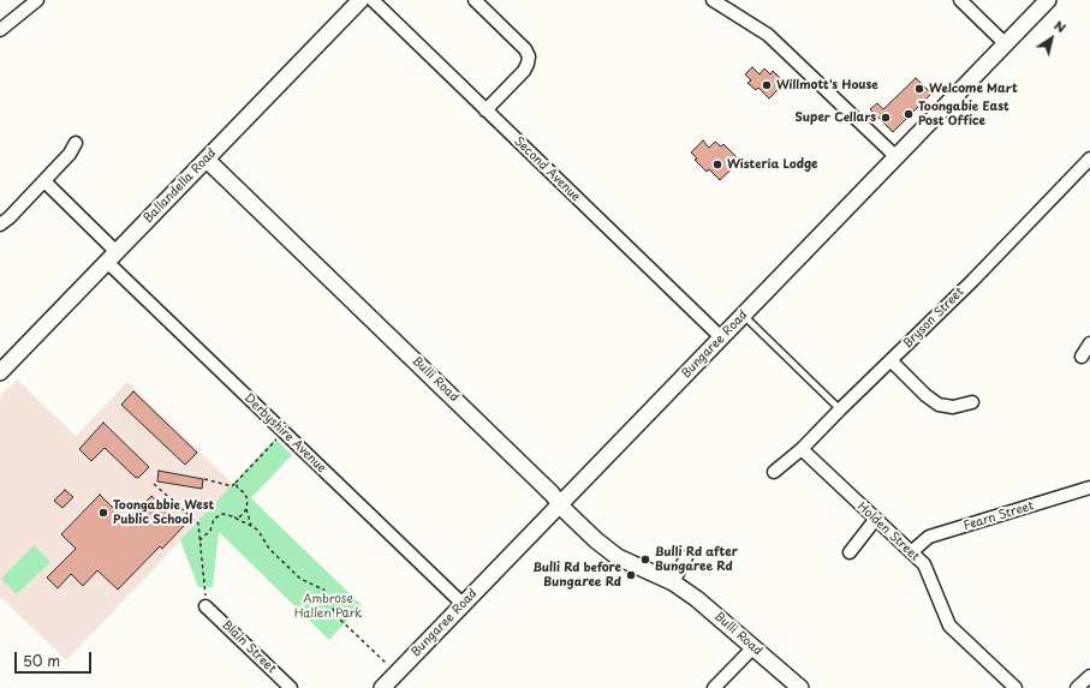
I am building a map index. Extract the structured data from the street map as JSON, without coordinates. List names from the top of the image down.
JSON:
{
  "streets": {
    "street": [
      "Second Avenue",
      "Ballandella Road",
      "Bryson Street",
      "Bungaree Road",
      "Bulli Road",
      "Derbyshire Avenue",
      "Fearn Street",
      "Holden Street",
      "Blain Street"
    ]
  },
  "crossings": [
    ["Second Avenue", "Bungaree Road"],
    ["Ballandella Road", "Bulli Road"],
    ["Ballandella Road", "Derbyshire Avenue"],
    ["Bryson Street", "Holden Street"],
    ["Bungaree Road", "Bulli Road"],
    ["Bungaree Road", "Derbyshire Avenue"],
    ["Fearn Street", "Holden Street"]
  ],
  "parks": ["Ambrose Hallen Park"],
  "places": [
    "Willmott's House",
    "Welcome Mart",
    "Toongabie East Post Office",
    "Super Cellars",
    "Wisteria Lodge",
    "Toongabbie West Public School",
    "Bulli Rd after Bungaree Rd",
    "Bulli Rd before Bungaree Rd"
  ],
  "scale_bar": "50 m",
  "north": "top right"
}
